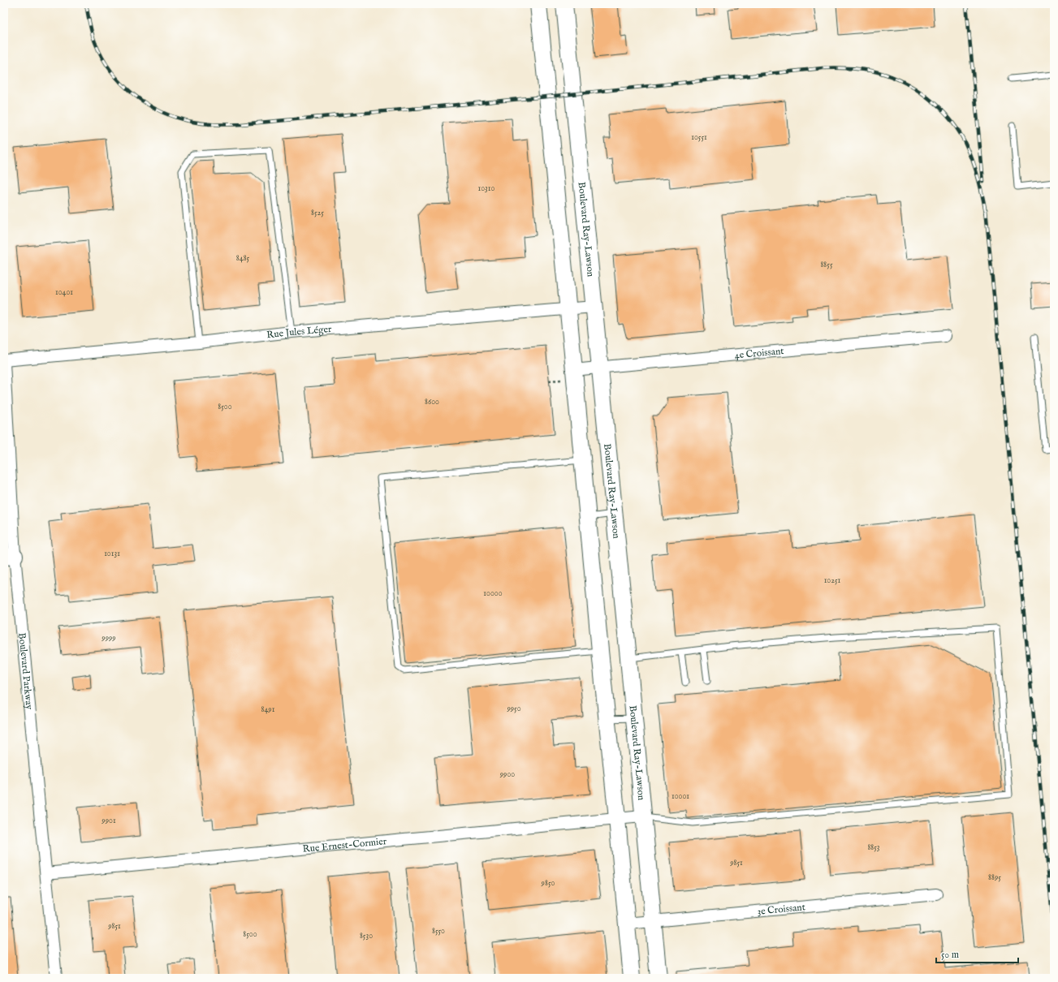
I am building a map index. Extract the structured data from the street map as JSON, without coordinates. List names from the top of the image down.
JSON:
{
  "streets": {
    "street": [
      "Boulevard Ray-Lawson",
      "Rue Jules Léger",
      "4e Croissant",
      "Boulevard Parkway",
      "Rue Ernest-Cormier",
      "3e Croissant"
    ]
  },
  "crossings": [
    ["Boulevard Ray-Lawson", "Rue Jules Léger"],
    ["Boulevard Ray-Lawson", "4e Croissant"],
    ["Boulevard Ray-Lawson", "Rue Ernest-Cormier"],
    ["Boulevard Ray-Lawson", "3e Croissant"],
    ["Rue Jules Léger", "Boulevard Parkway"],
    ["Boulevard Parkway", "Rue Ernest-Cormier"]
  ],
  "house_numbers": [
    "10551",
    "10310",
    "8525",
    "8485",
    "8855",
    "10401",
    "8600",
    "8500",
    "10131",
    "10251",
    "10000",
    "9999",
    "9950",
    "8491",
    "9900",
    "10001",
    "9901",
    "8853",
    "9851",
    "8895",
    "9850",
    "9851",
    "8550",
    "8500",
    "8530"
  ],
  "scale_bar": "50 m"
}
